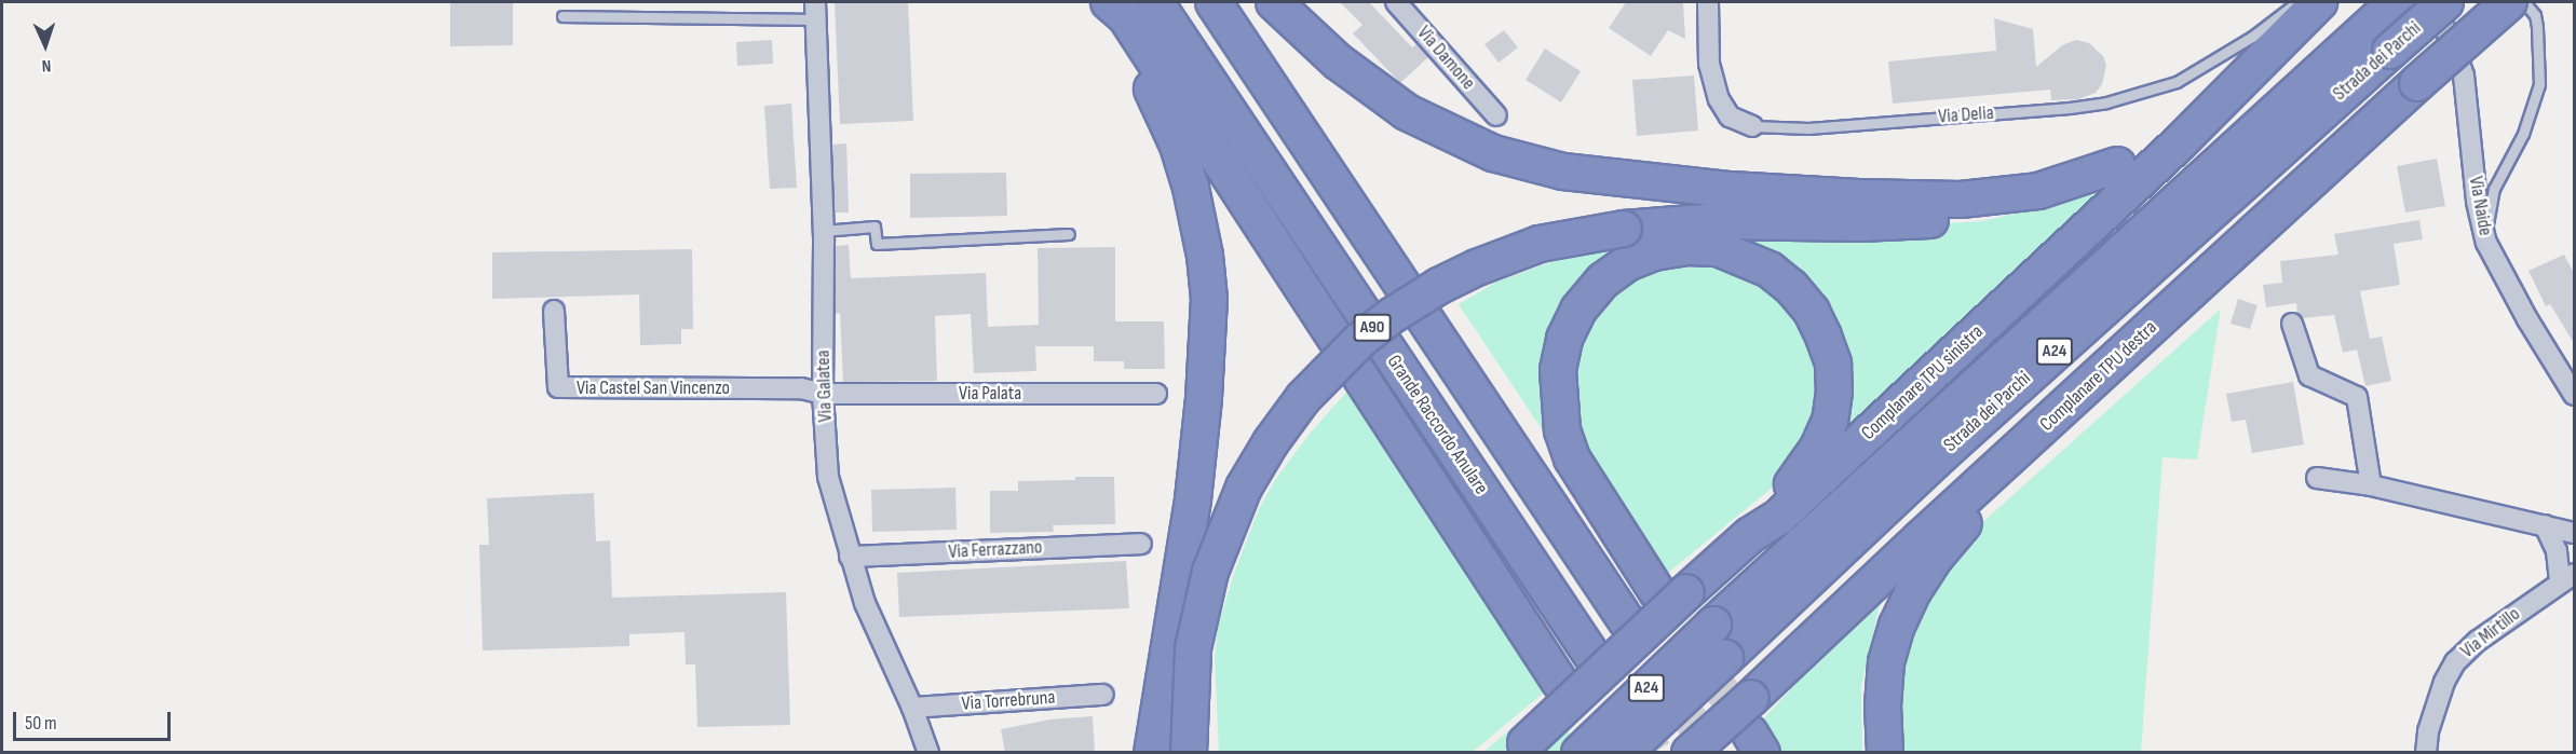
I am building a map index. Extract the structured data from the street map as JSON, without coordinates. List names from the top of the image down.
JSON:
{
  "streets": {
    "highway": [
      "Strada dei Parchi",
      "A90",
      "A24",
      "Complanare TPU destra",
      "Complanare TPU sinistra",
      "Grande Raccordo Anulare"
    ],
    "street": [
      "Via Damone",
      "Via Delia",
      "Via Naide",
      "Via Galatea",
      "Via Castel San Vincenzo",
      "Via Palata",
      "Via Ferrazzano",
      "Via Mirtillo",
      "Via Torrebruna"
    ]
  },
  "crossings": [
    ["Via Delia", "Complanare TPU sinistra"],
    ["Via Galatea", "Via Castel San Vincenzo"],
    ["Via Galatea", "Via Palata"],
    ["Via Galatea", "Via Ferrazzano"],
    ["Via Galatea", "Via Torrebruna"],
    ["Via Castel San Vincenzo", "Via Palata"]
  ],
  "scale_bar": "50 m",
  "north": "bottom"
}
